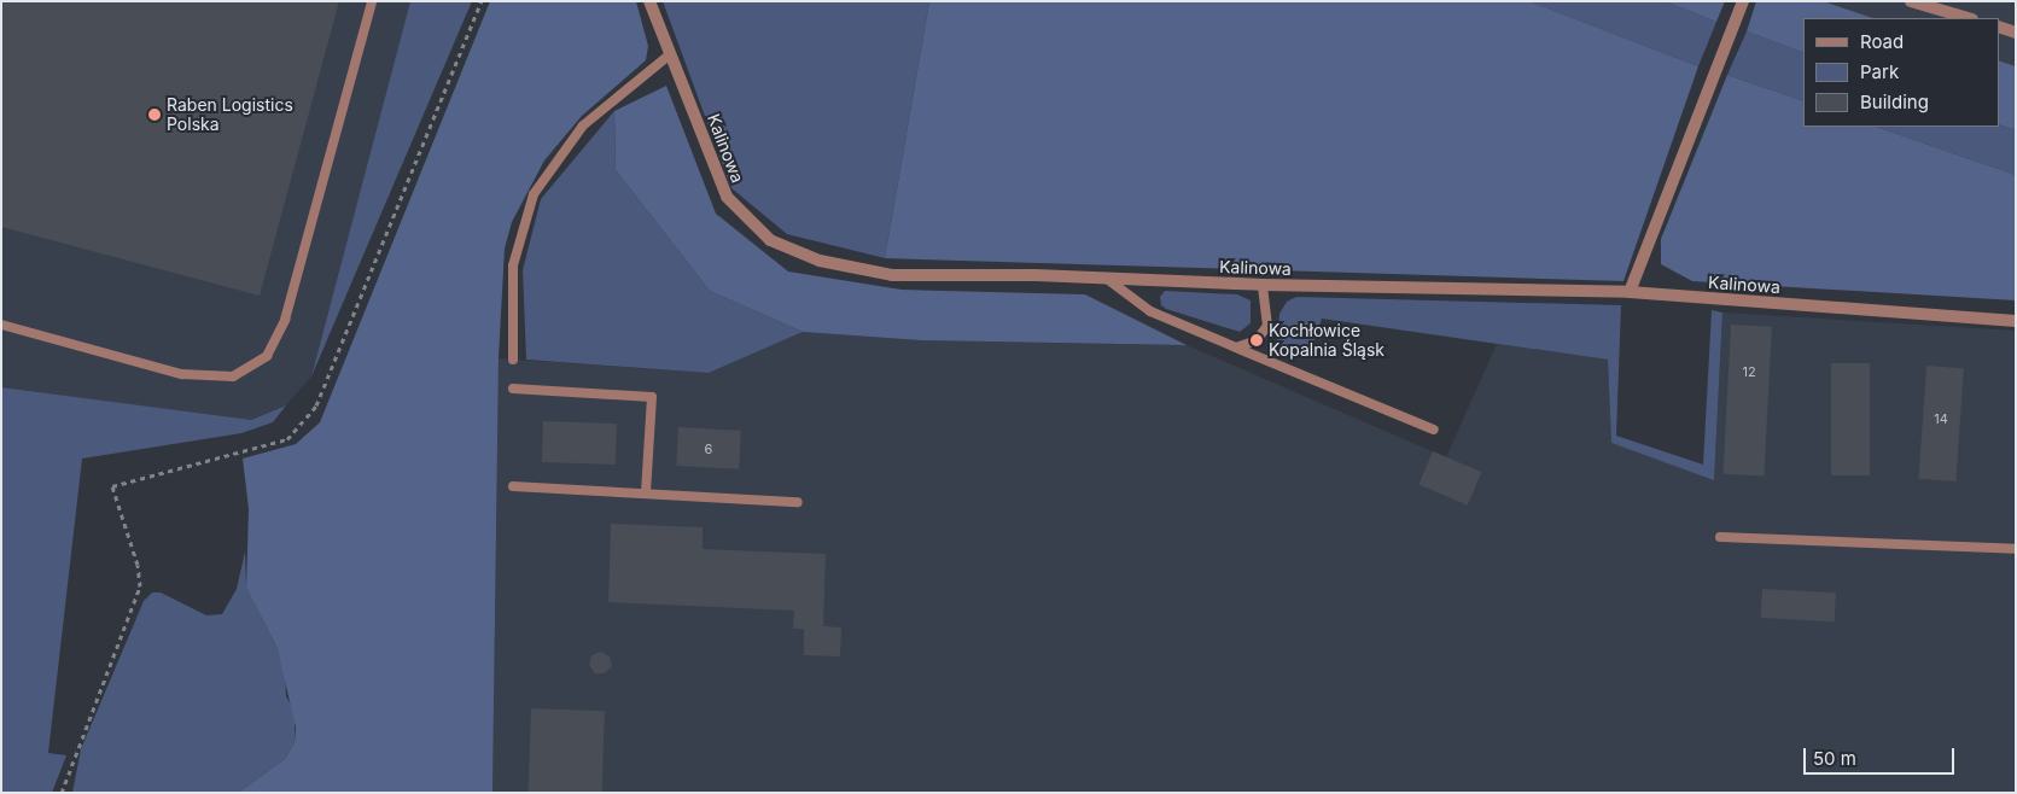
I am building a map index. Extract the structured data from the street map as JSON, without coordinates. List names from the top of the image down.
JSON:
{
  "streets": {
    "street": ["Kalinowa"]
  },
  "places": ["Raben Logistics Polska", "Kochłowice Kopalnia Śląsk"],
  "house_numbers": ["12", "14", "6"],
  "legend": ["Road", "Park", "Building"],
  "scale_bar": "50 m"
}
